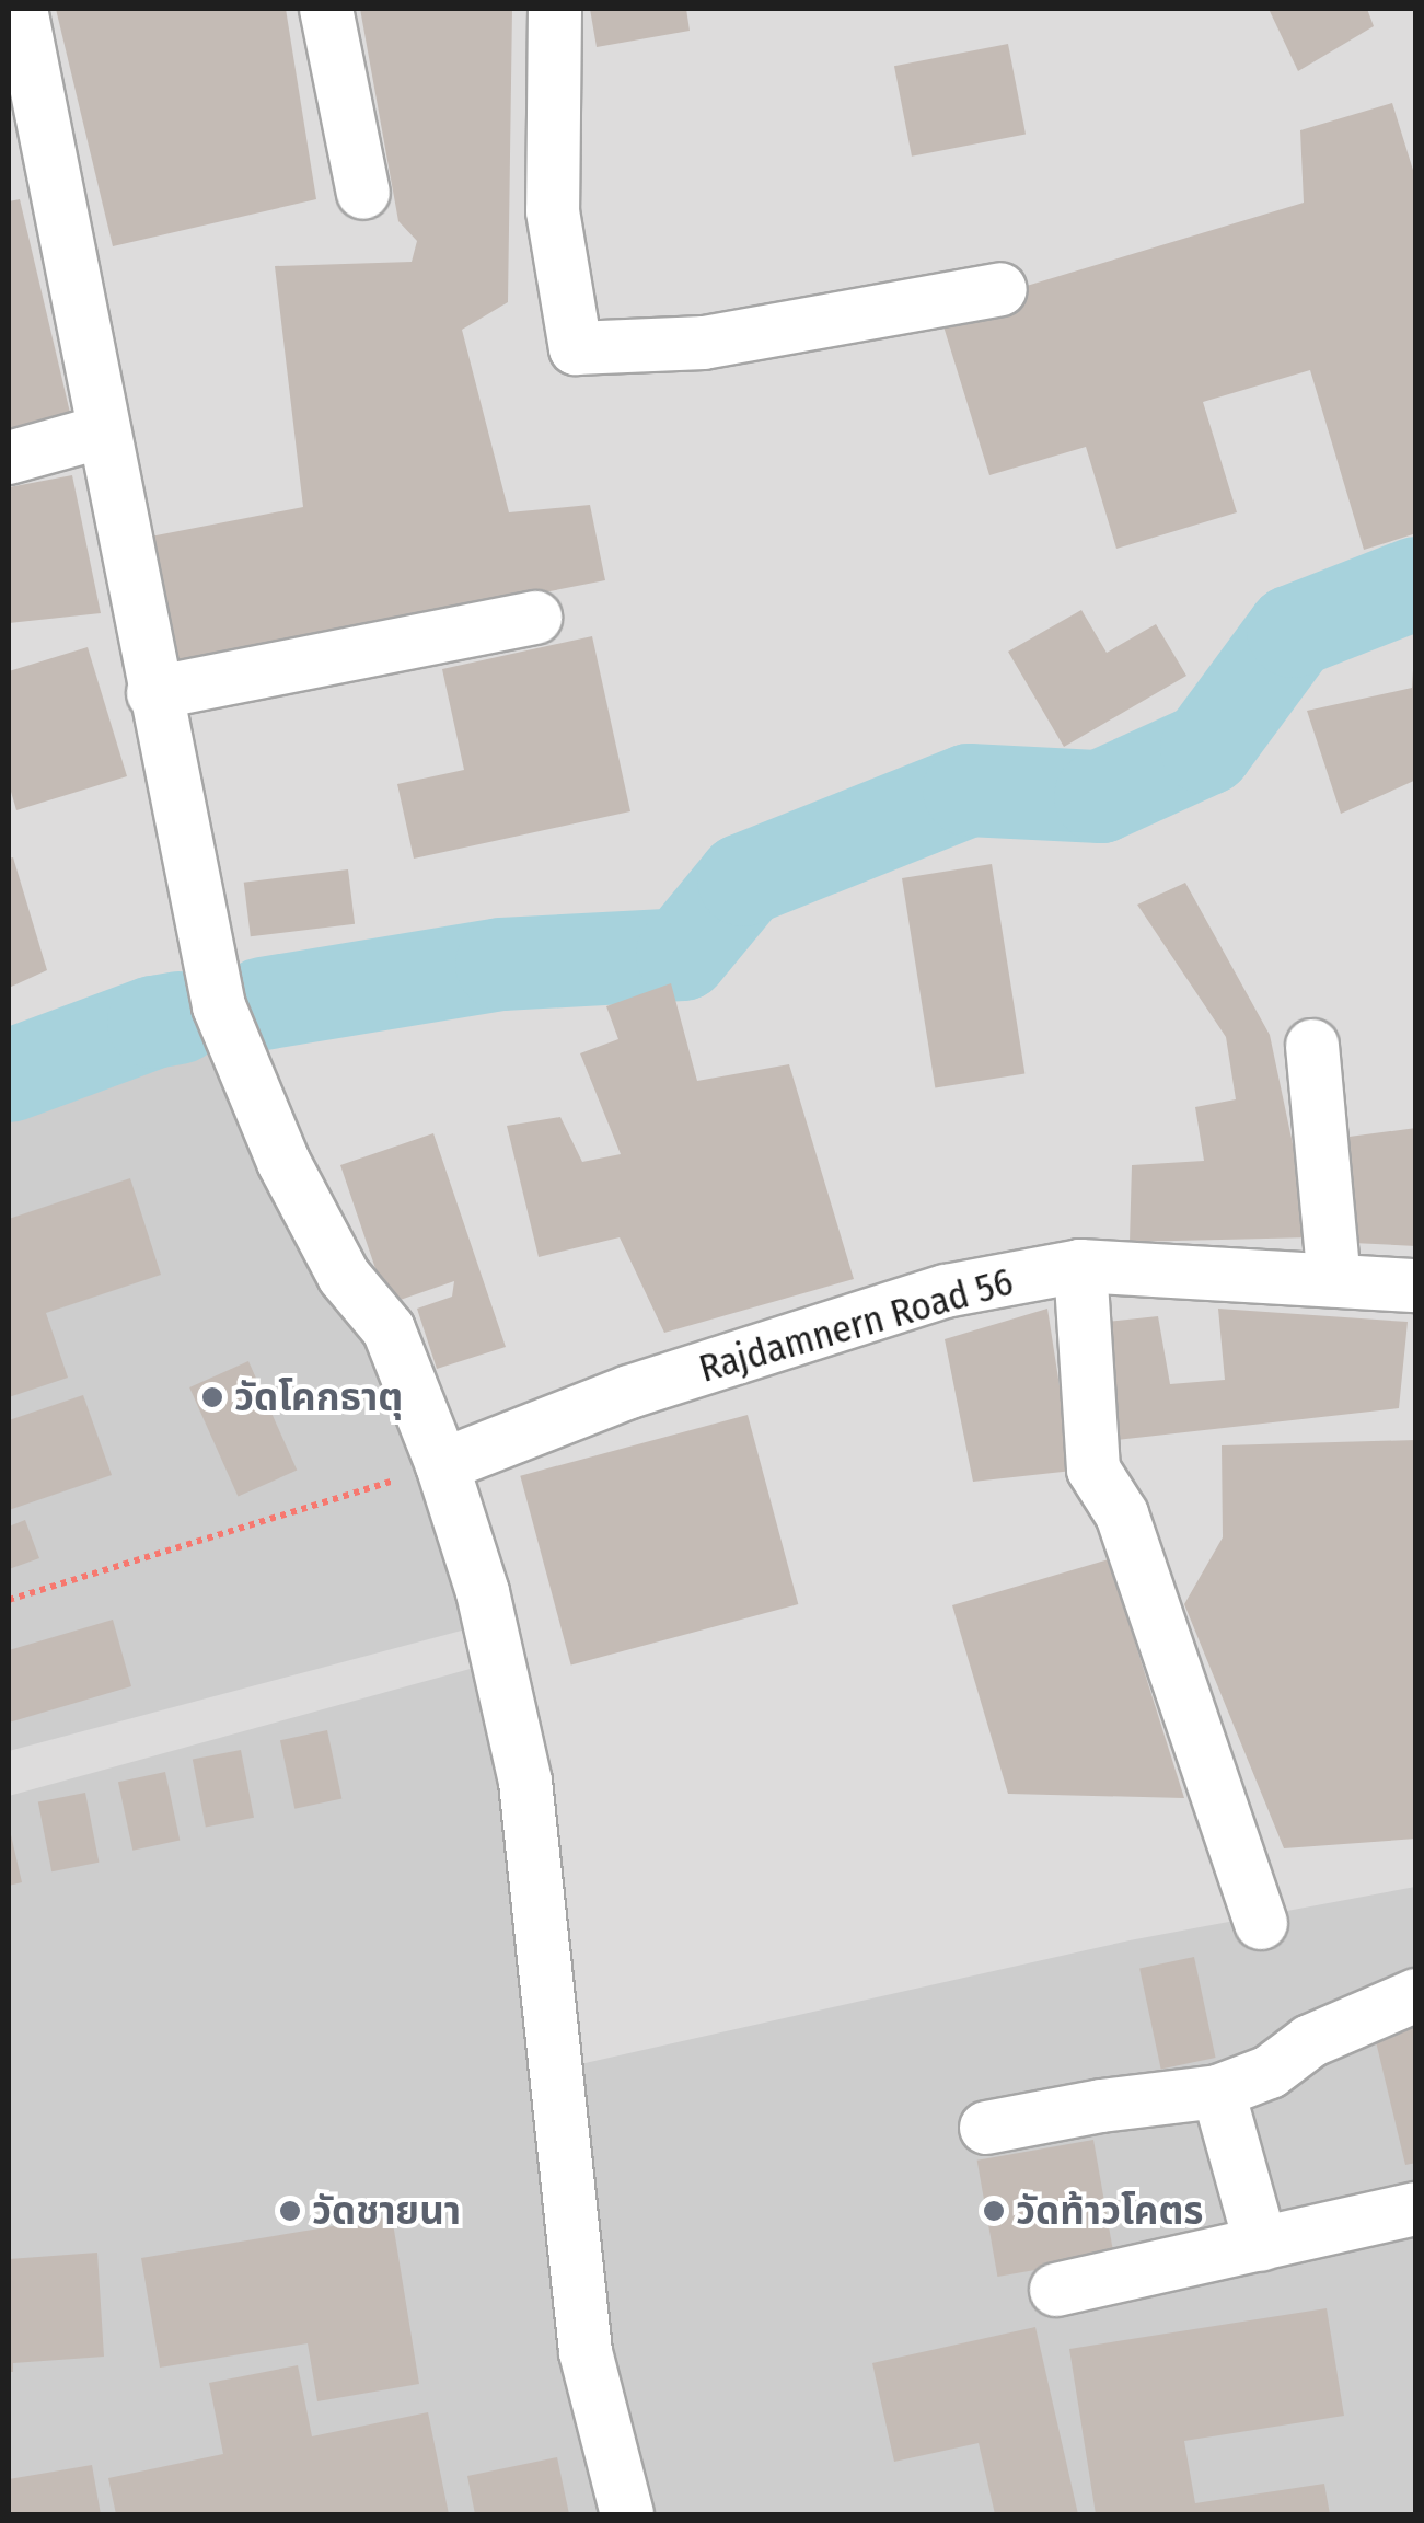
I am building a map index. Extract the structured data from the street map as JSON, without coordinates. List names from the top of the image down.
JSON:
{
  "streets": {
    "street": ["Rajdamnern Road 56"]
  },
  "places": ["วัดโคกธาตุ", "วัดชายนา", "วัดท้าวโคตร"]
}
